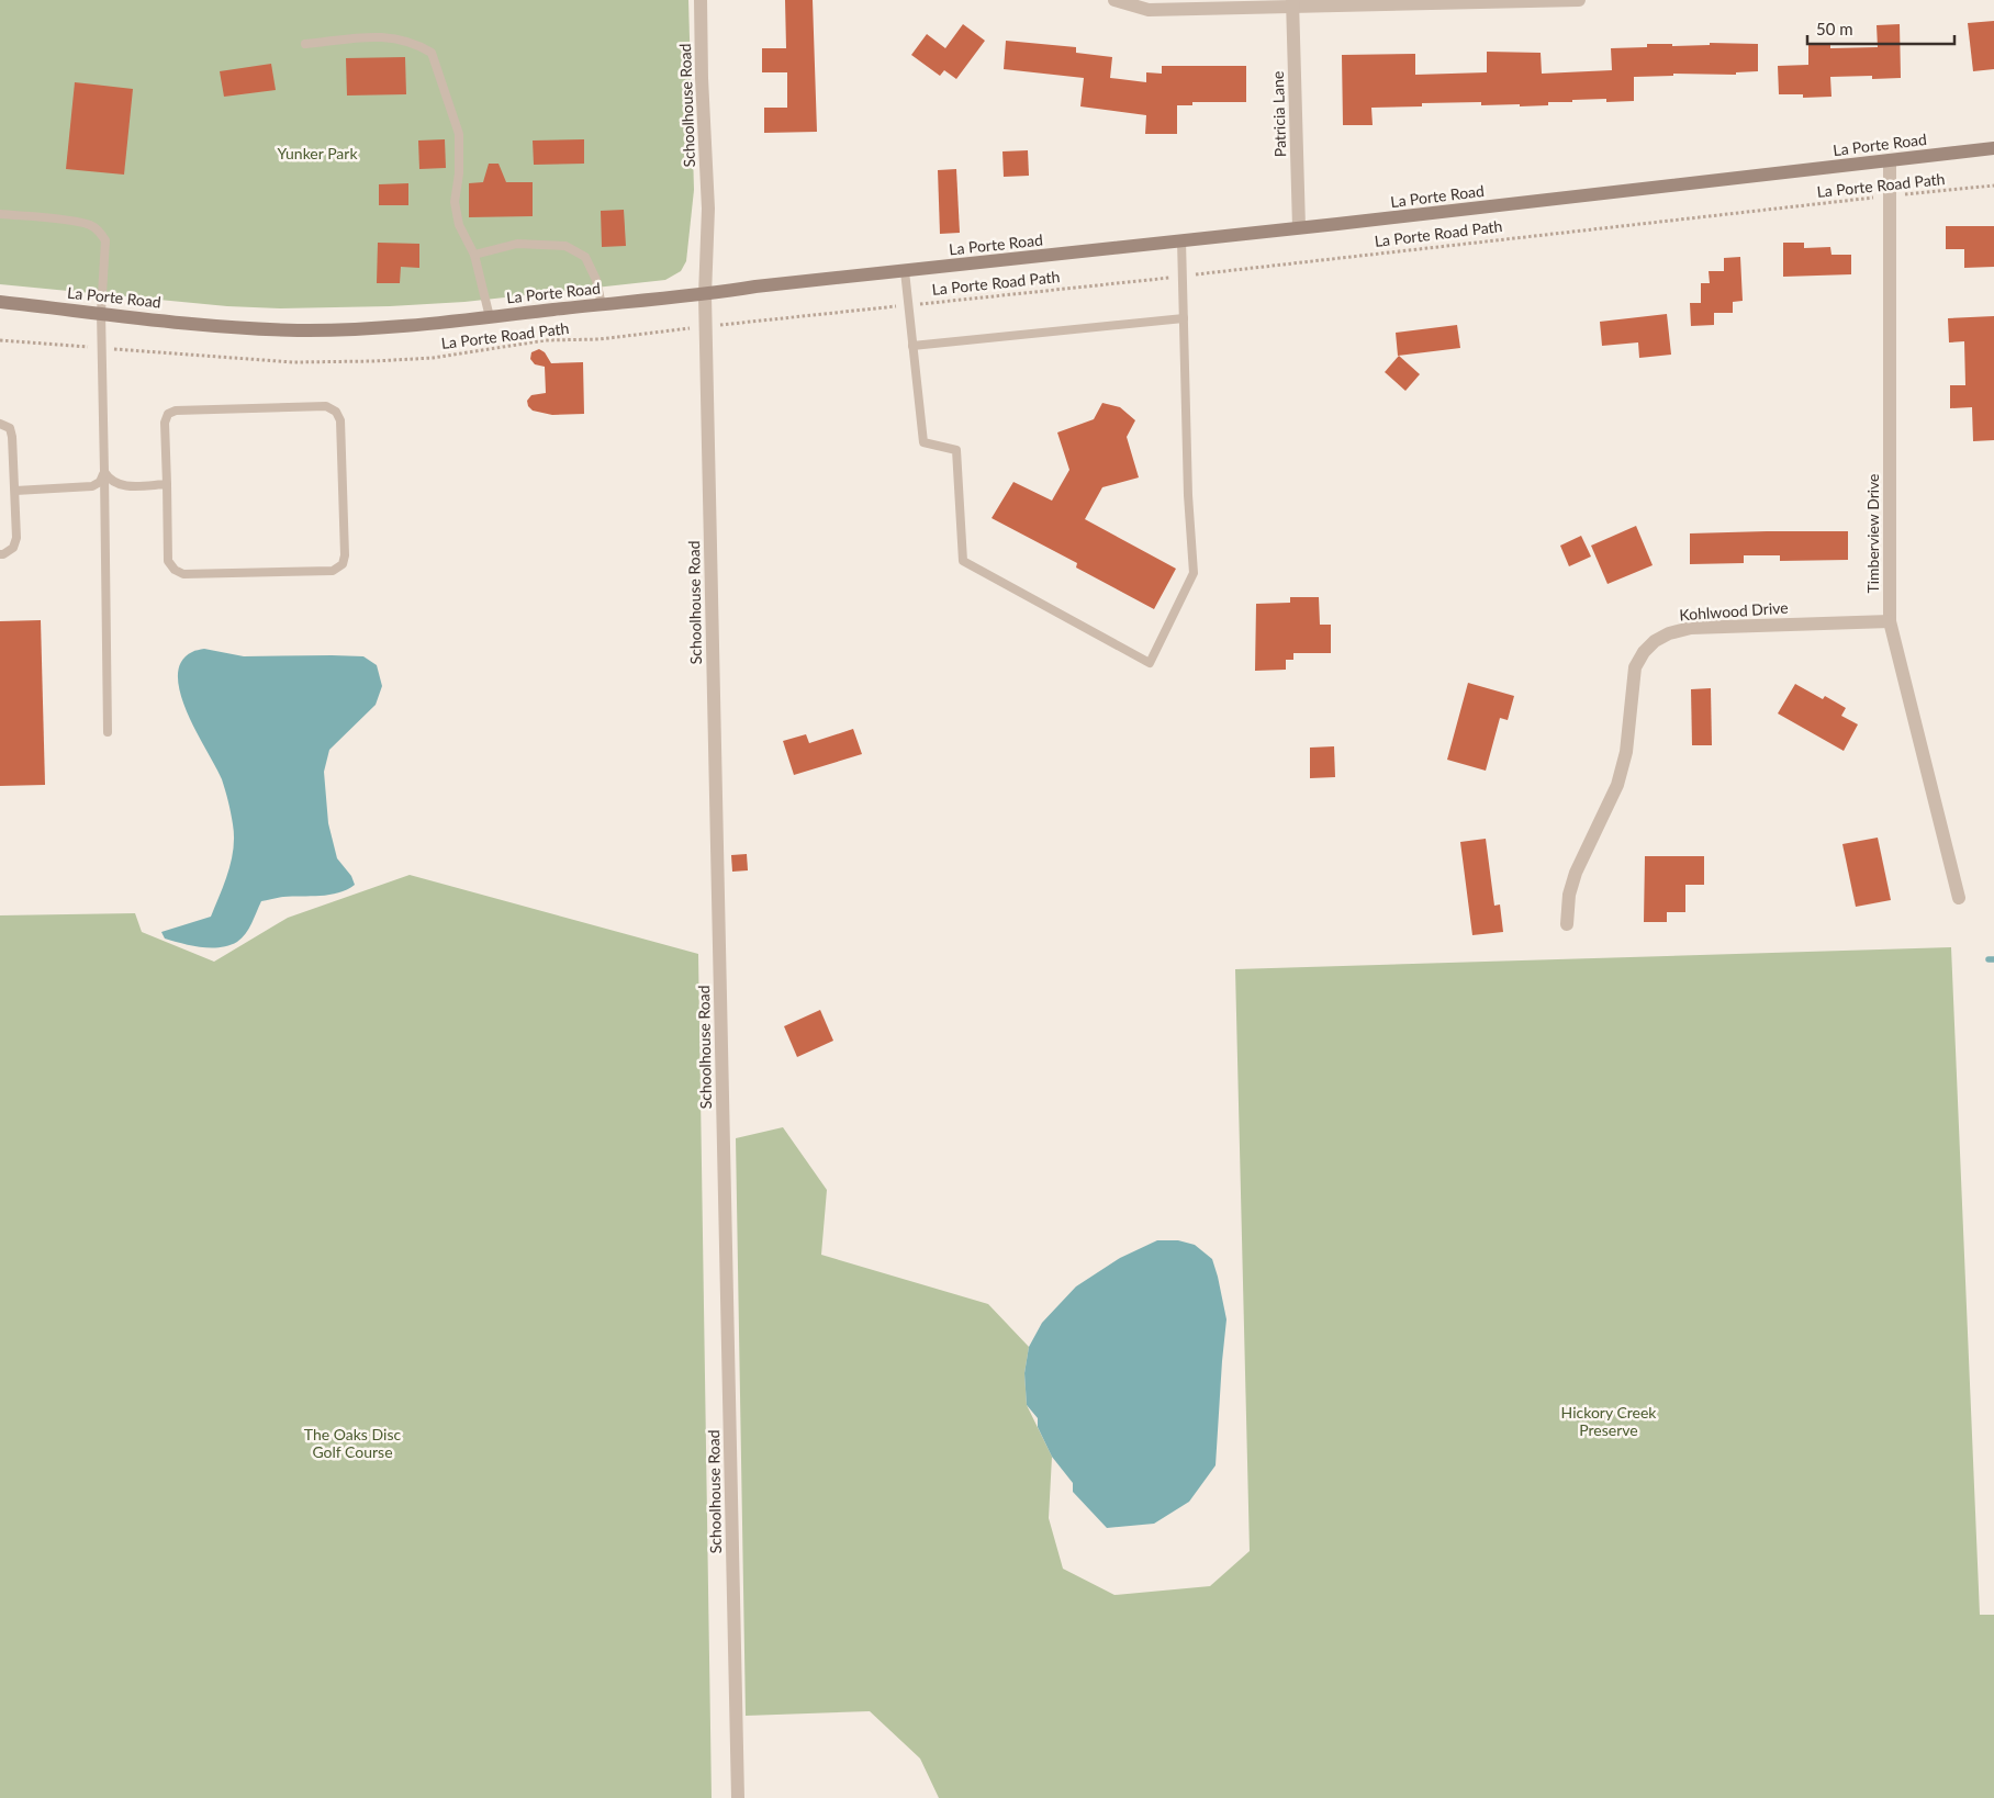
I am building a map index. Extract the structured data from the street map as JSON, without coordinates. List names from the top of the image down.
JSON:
{
  "streets": {
    "street": [
      "Schoolhouse Road",
      "Patricia Lane",
      "La Porte Road",
      "Timberview Drive",
      "Kohlwood Drive"
    ],
    "path": ["La Porte Road Path"]
  },
  "crossings": [
    ["Schoolhouse Road", "La Porte Road"],
    ["Schoolhouse Road", "La Porte Road Path"],
    ["Patricia Lane", "La Porte Road"],
    ["La Porte Road", "Timberview Drive"],
    ["La Porte Road Path", "Timberview Drive"],
    ["Timberview Drive", "Kohlwood Drive"]
  ],
  "parks": ["Yunker Park", "Hickory Creek Preserve", "The Oaks Disc Golf Course"],
  "scale_bar": "50 m"
}
